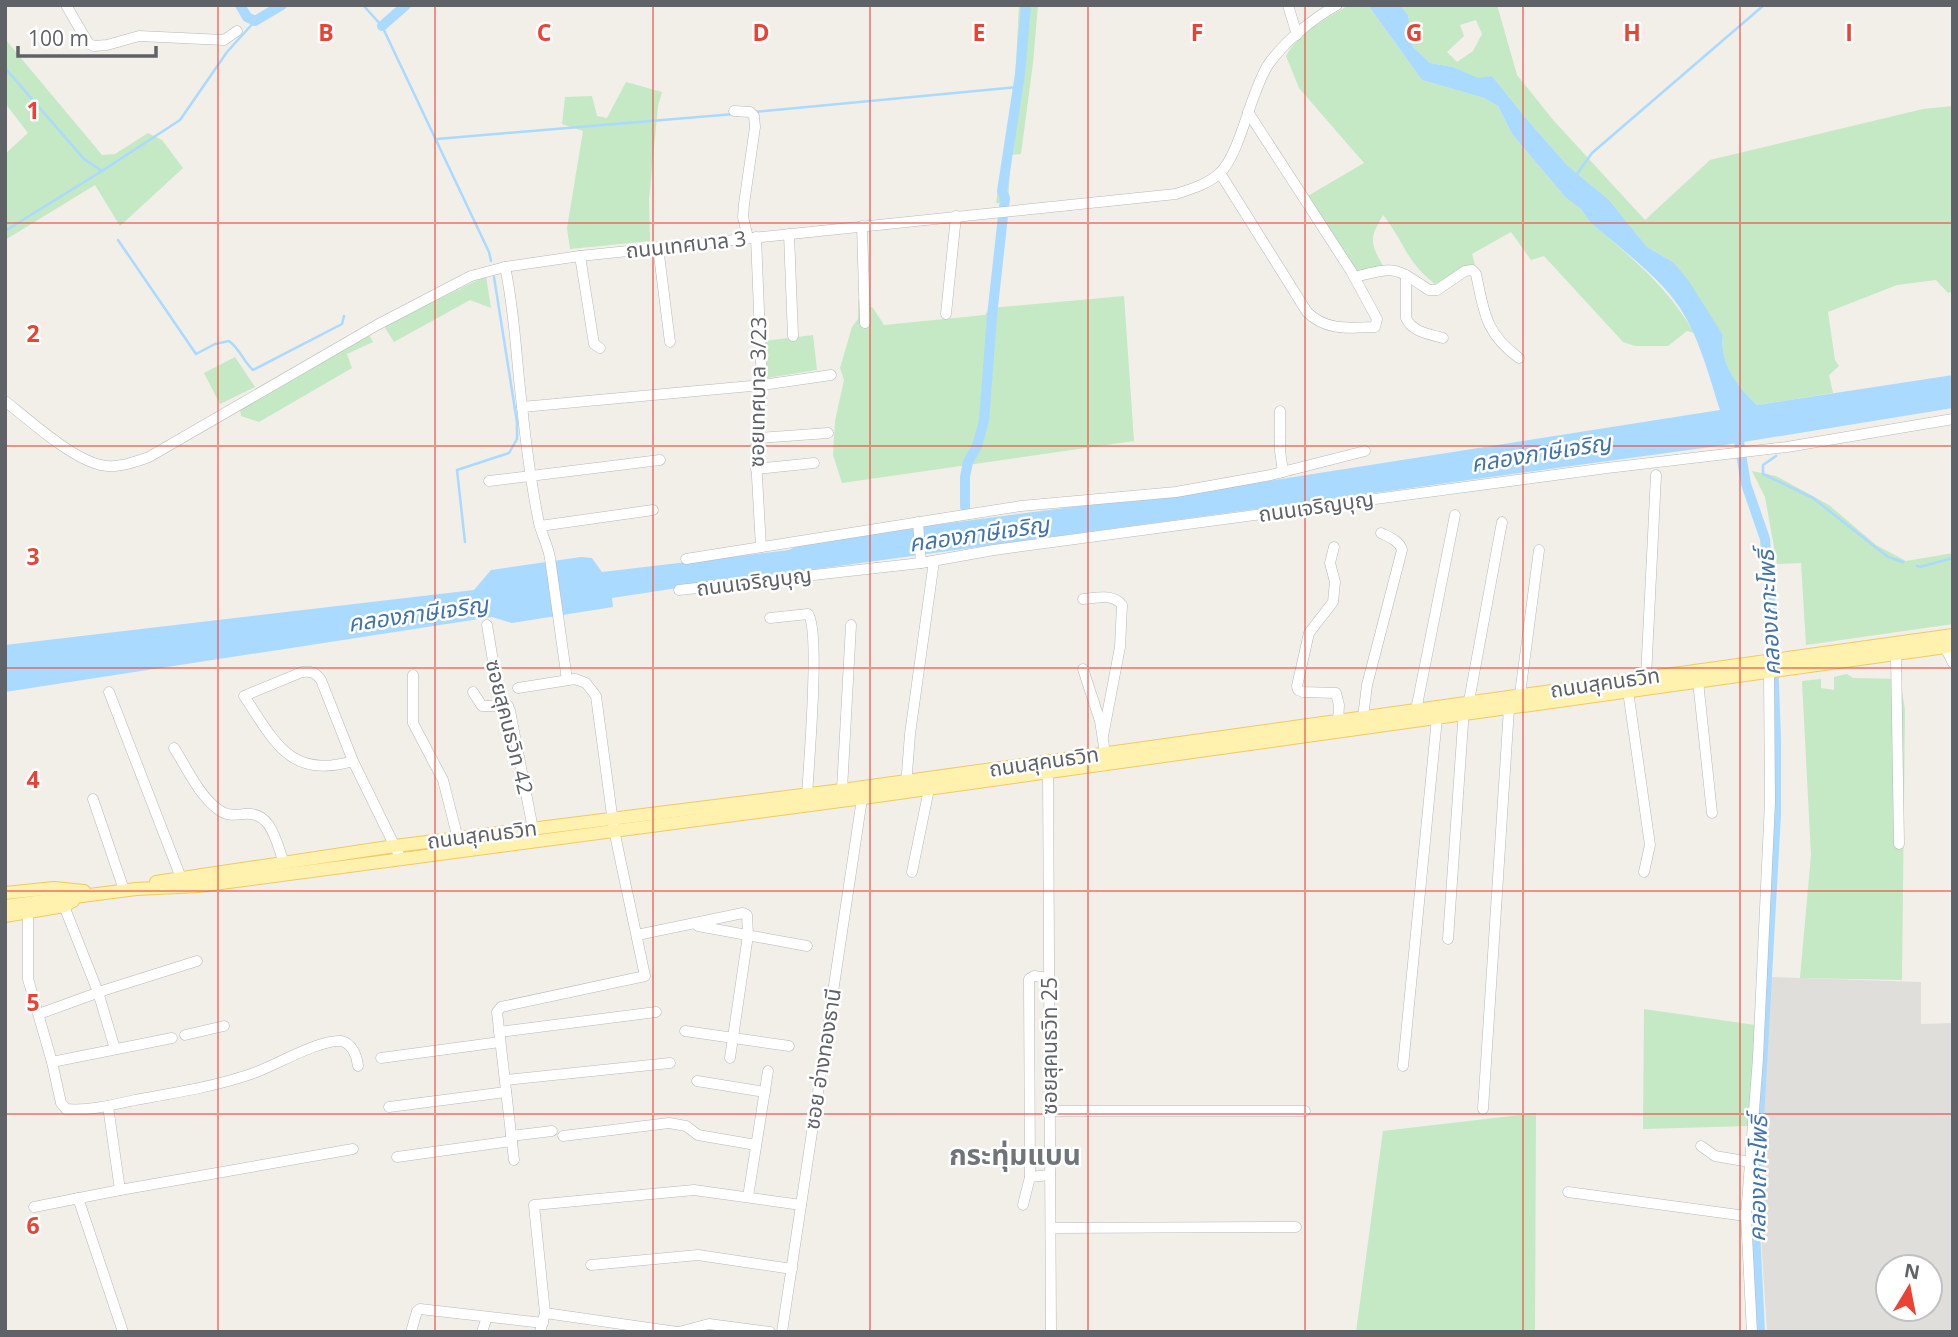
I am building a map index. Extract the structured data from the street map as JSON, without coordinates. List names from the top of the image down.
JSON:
{
  "streets": {
    "main road": ["ถนนสุคนธวิท"],
    "street": [
      "ถนนเทศบาล 3",
      "ซอยเทศบาล 3/23",
      "ถนนเจริญบุญ",
      "ซอยสุคนธวิท 42",
      "ซอยสุคนธวิท 25",
      "ซอย อ่างทองธานี"
    ]
  },
  "crossings": [
    ["ถนนเทศบาล 3", "ซอยเทศบาล 3/23"],
    ["ถนนสุคนธวิท", "ซอยสุคนธวิท 42"],
    ["ถนนสุคนธวิท", "ซอยสุคนธวิท 25"],
    ["ถนนสุคนธวิท", "ซอย อ่างทองธานี"]
  ],
  "districts": ["กระทุ่มแบน"],
  "water": ["คลองภาษีเจริญ", "คลองเกาะโพธิ์"],
  "scale_bar": "100 m",
  "north": "top",
  "grid": {
    "columns": [
      "B",
      "C",
      "D",
      "E",
      "F",
      "G",
      "H",
      "I"
    ],
    "rows": [
      "1",
      "2",
      "3",
      "4",
      "5",
      "6"
    ]
  }
}
